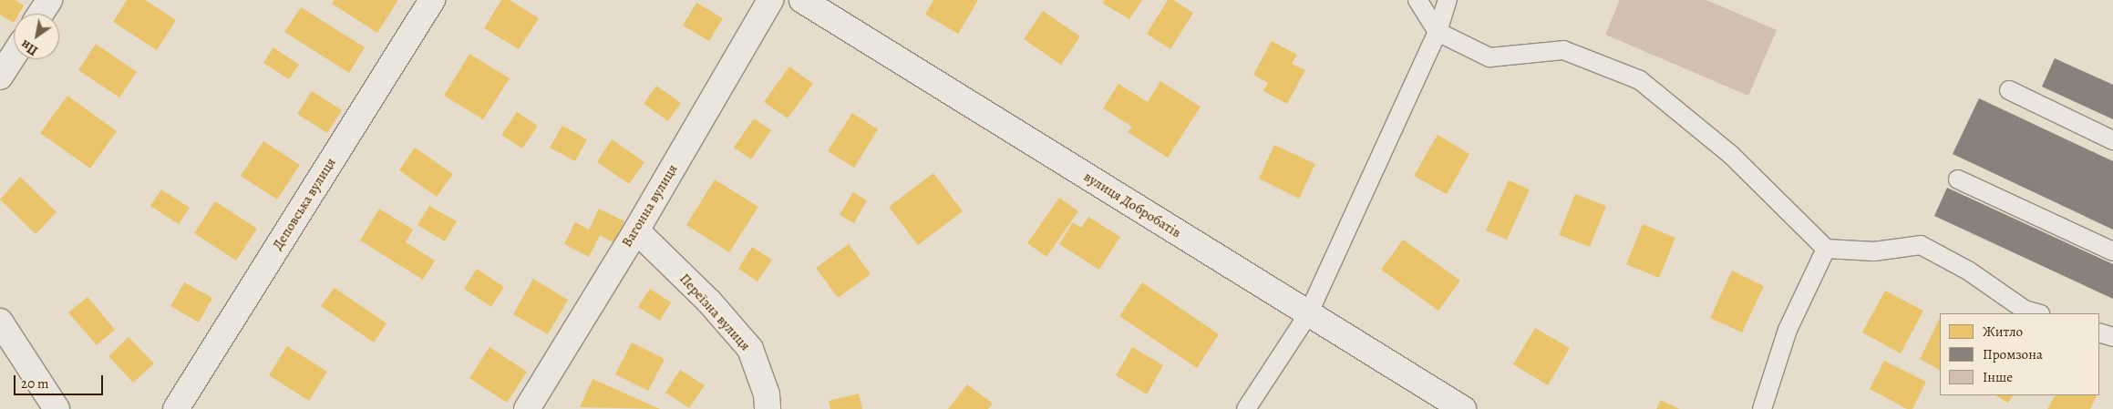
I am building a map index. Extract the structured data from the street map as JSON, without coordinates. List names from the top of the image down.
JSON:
{
  "streets": {
    "street": [
      "Деповська вулиця",
      "вулиця Добробатів",
      "Вагонна вулиця",
      "Переїзна вулиця"
    ]
  },
  "crossings": [
    ["Вагонна вулиця", "Переїзна вулиця"]
  ],
  "legend": ["Житло", "Промзона", "Інше"],
  "scale_bar": "20 m",
  "north": "bottom left"
}
